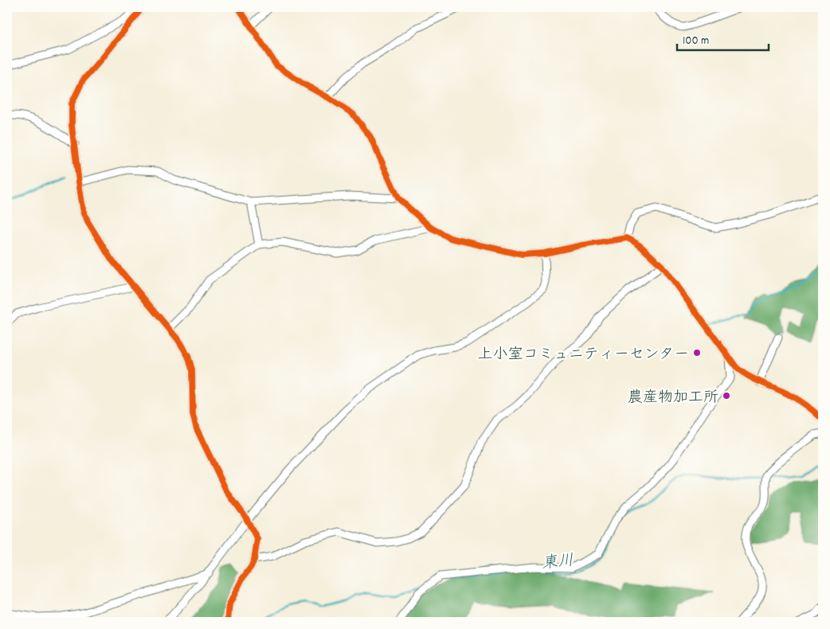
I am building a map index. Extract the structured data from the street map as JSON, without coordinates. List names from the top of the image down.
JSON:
{
  "water": ["東川"],
  "places": ["上小室コミュニティーセンター", "農産物加工所"],
  "scale_bar": "100 m"
}
